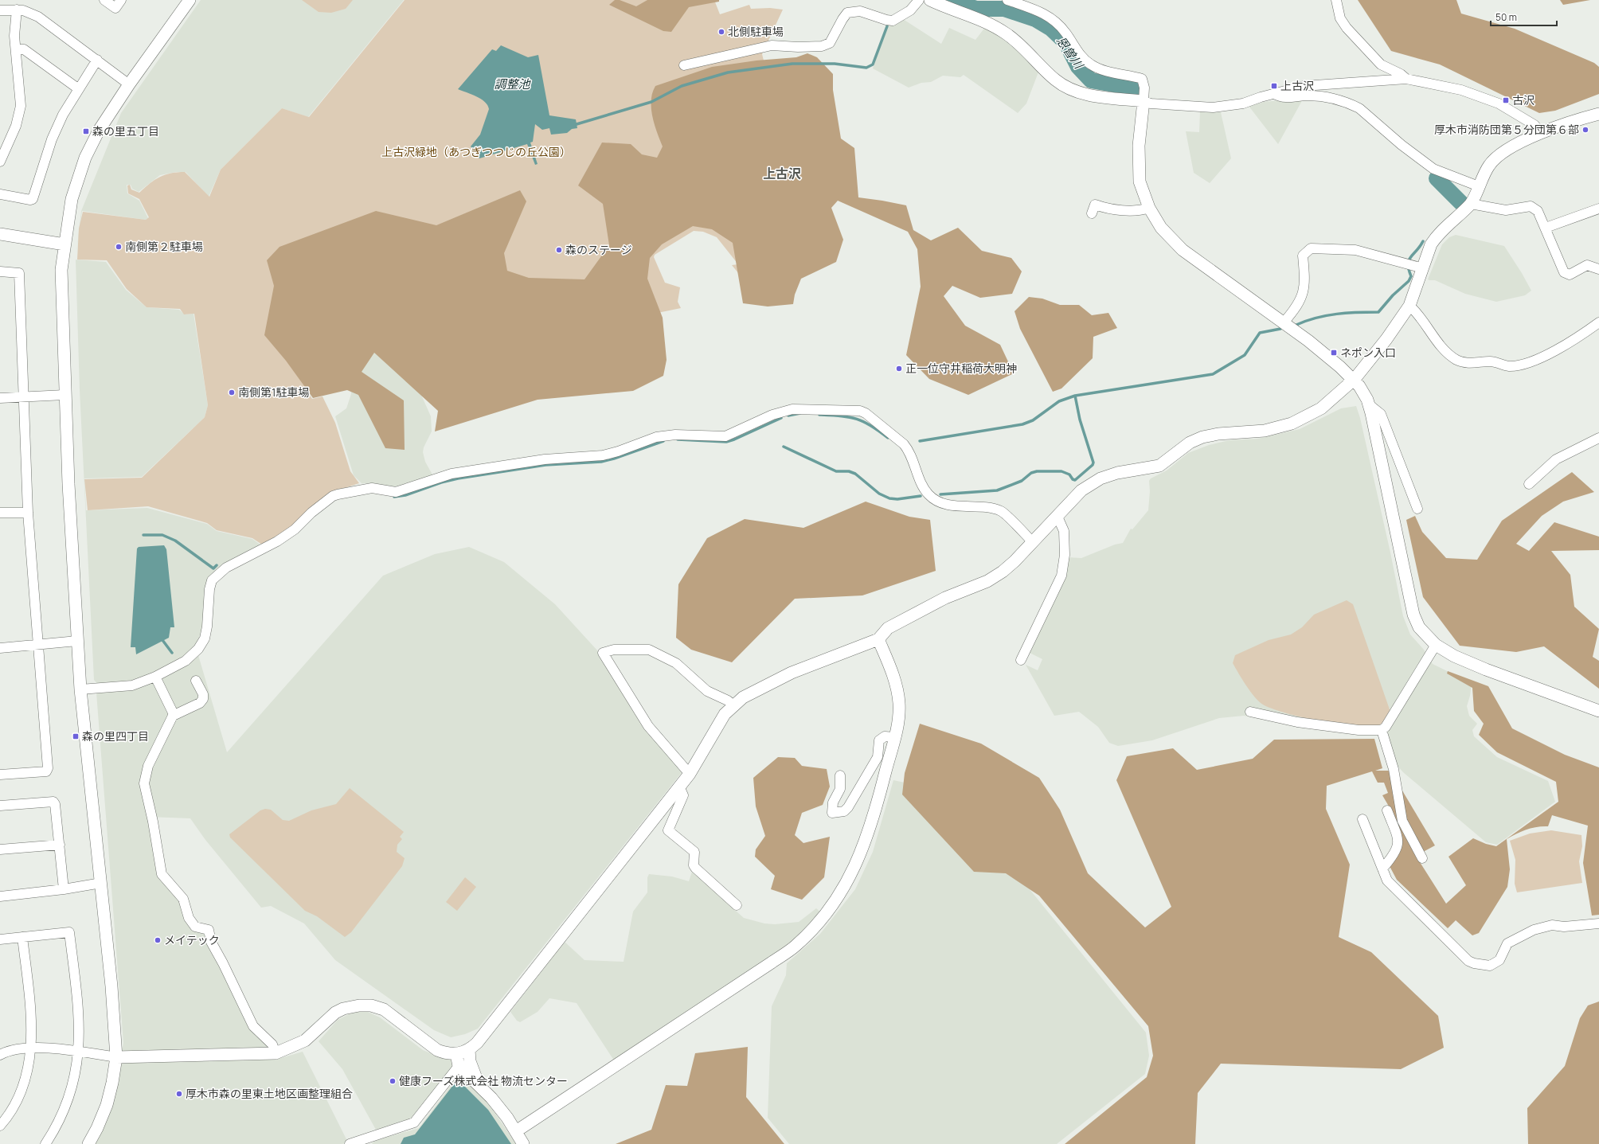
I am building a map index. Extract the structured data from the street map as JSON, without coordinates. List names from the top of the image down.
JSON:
{
  "districts": ["上古沢"],
  "water": ["恩曽川", "調整池"],
  "parks": ["上古沢緑地（あつぎつつじの丘公園）"],
  "places": {
    "other": [
      "北側駐車場",
      "厚木市消防団第５分団第６部",
      "南側第２駐車場",
      "森のステージ",
      "正一位守井稲荷大明神",
      "南側第1駐車場",
      "メイテック",
      "健康フーズ株式会社 物流センター",
      "厚木市森の里東土地区画整理組合"
    ],
    "transit": [
      "上古沢",
      "古沢",
      "森の里五丁目",
      "ネポン入口",
      "森の里四丁目"
    ]
  },
  "scale_bar": "50 m"
}
